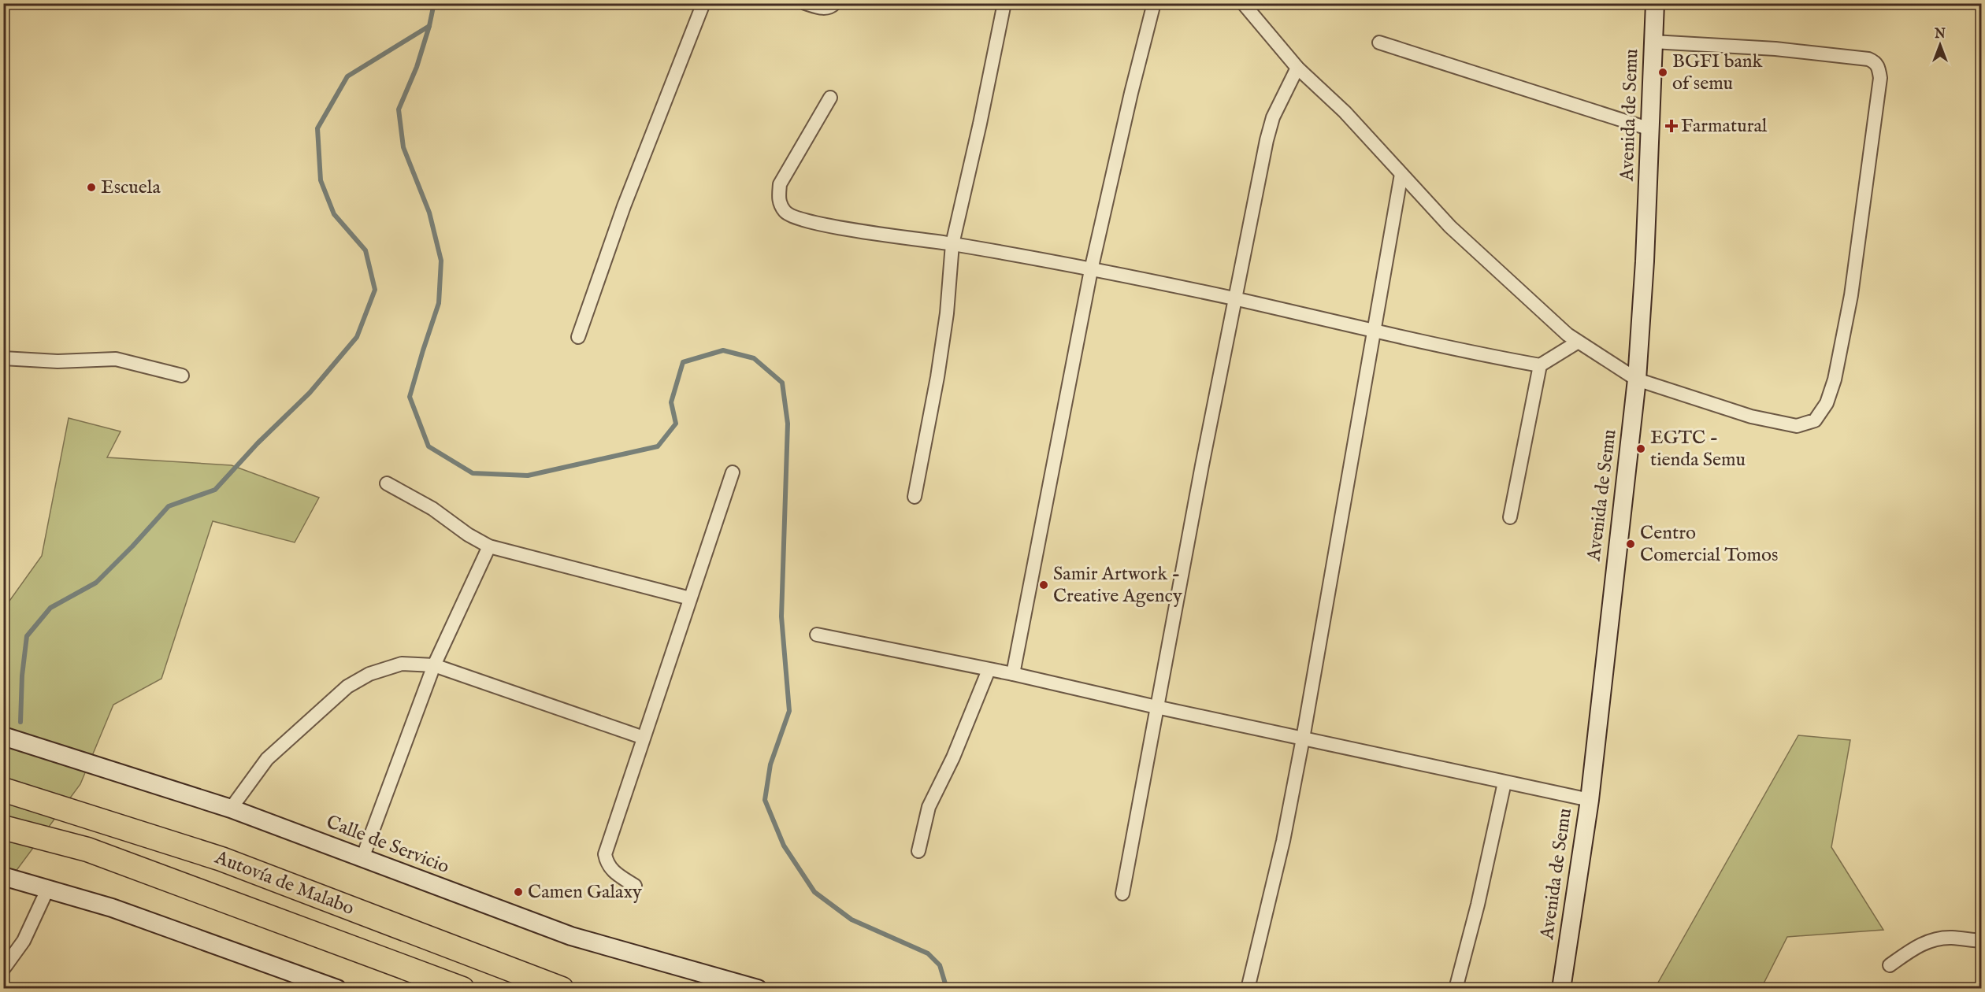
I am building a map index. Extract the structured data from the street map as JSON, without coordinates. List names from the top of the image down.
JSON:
{
  "streets": {
    "highway": ["Autovía de Malabo"],
    "street": ["Avenida de Semu", "Calle de Servicio"]
  },
  "places": {
    "other": [
      "BGFI bank of semu",
      "Escuela",
      "EGTC - tienda Semu",
      "Centro Comercial Tomos",
      "Samir Artwork - Creative Agency",
      "Camen Galaxy"
    ],
    "health": ["Farmatural"]
  },
  "north": "top"
}
